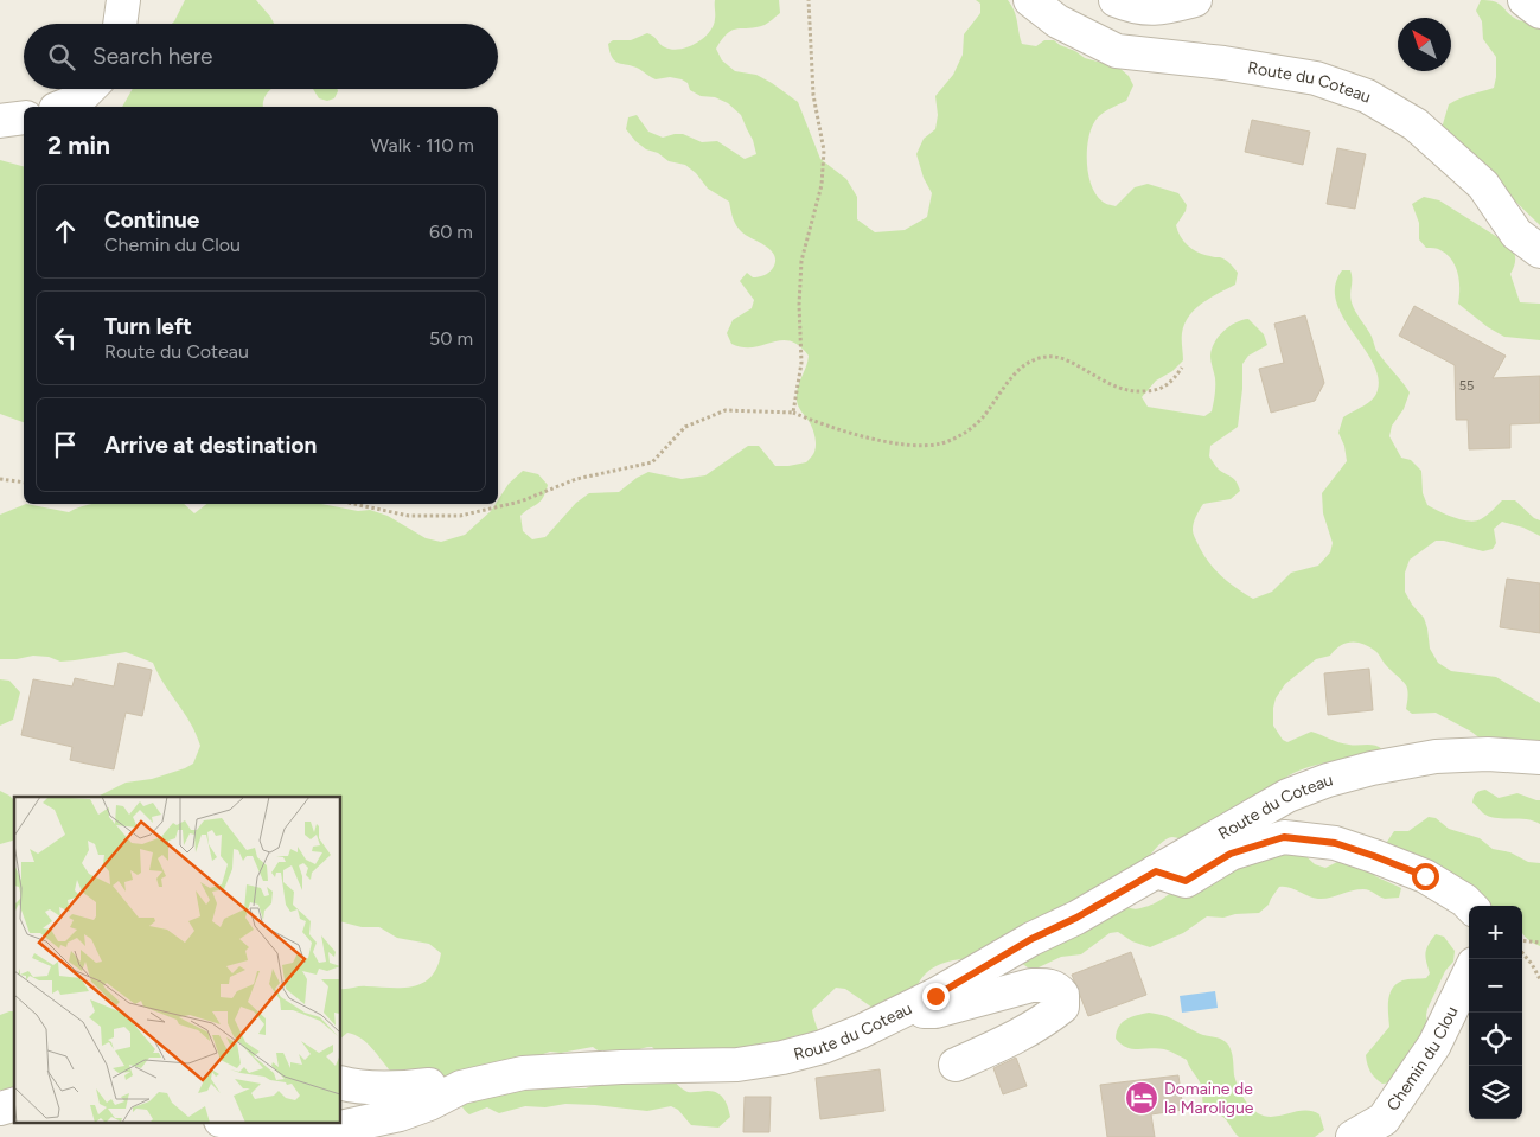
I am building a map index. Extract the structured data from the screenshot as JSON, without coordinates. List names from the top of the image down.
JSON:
{
  "streets": {
    "street": ["Route du Coteau", "Chemin du Clou"]
  },
  "places": {
    "hotel": ["Domaine de la Maroligue"]
  },
  "house_numbers": ["55"],
  "north": "top left",
  "page": {
    "search": "Search here",
    "heading": ["2 min", "Walk · 110 m"],
    "list": [
      ["Continue", "Chemin du Clou", "60 m"],
      ["Turn left", "Route du Coteau", "50 m"],
      "Arrive at destination"
    ],
    "map_buttons": ["+", "−"]
  }
}
